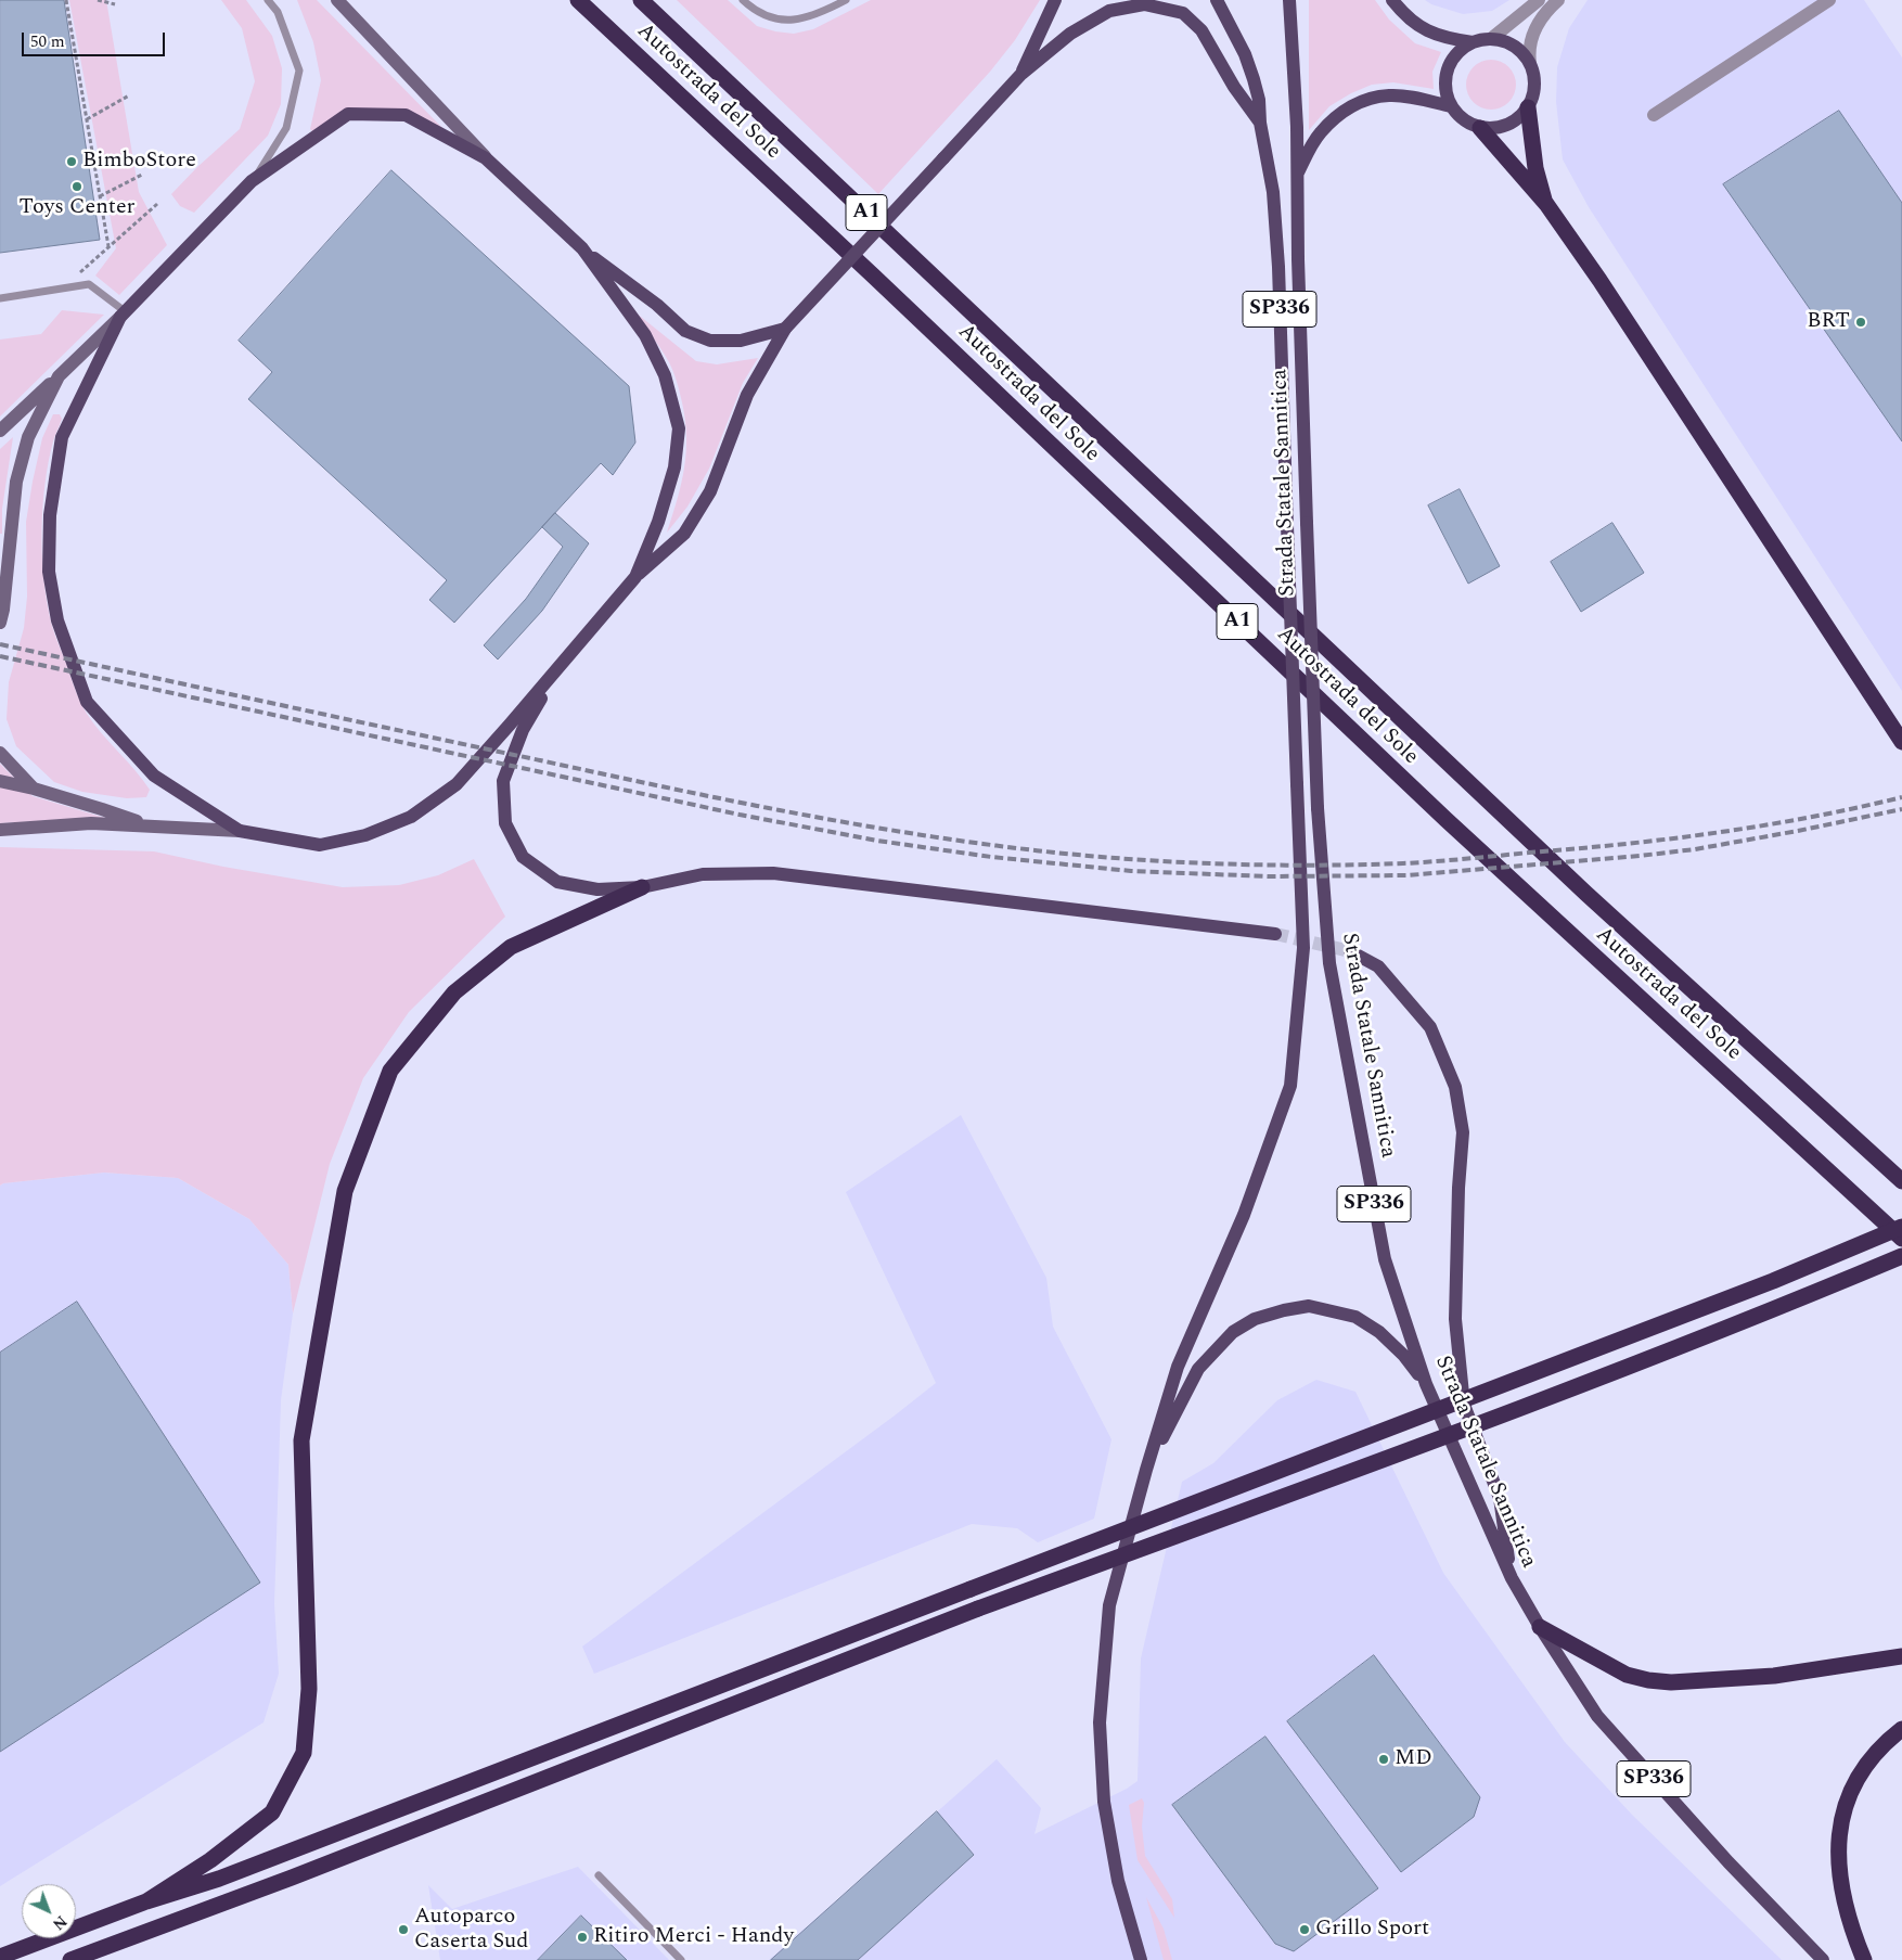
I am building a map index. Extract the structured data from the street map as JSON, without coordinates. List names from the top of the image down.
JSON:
{
  "streets": {
    "highway": ["Autostrada del Sole", "A1"],
    "main road": ["SP336", "Strada Statale Sannitica"]
  },
  "crossings": [
    ["SP336", "Strada Statale Sannitica"]
  ],
  "places": [
    "BimboStore",
    "Toys Center",
    "BRT",
    "MD",
    "Autoparco Caserta Sud",
    "Grillo Sport",
    "Ritiro Merci - Handy"
  ],
  "scale_bar": "50 m",
  "north": "bottom right"
}
